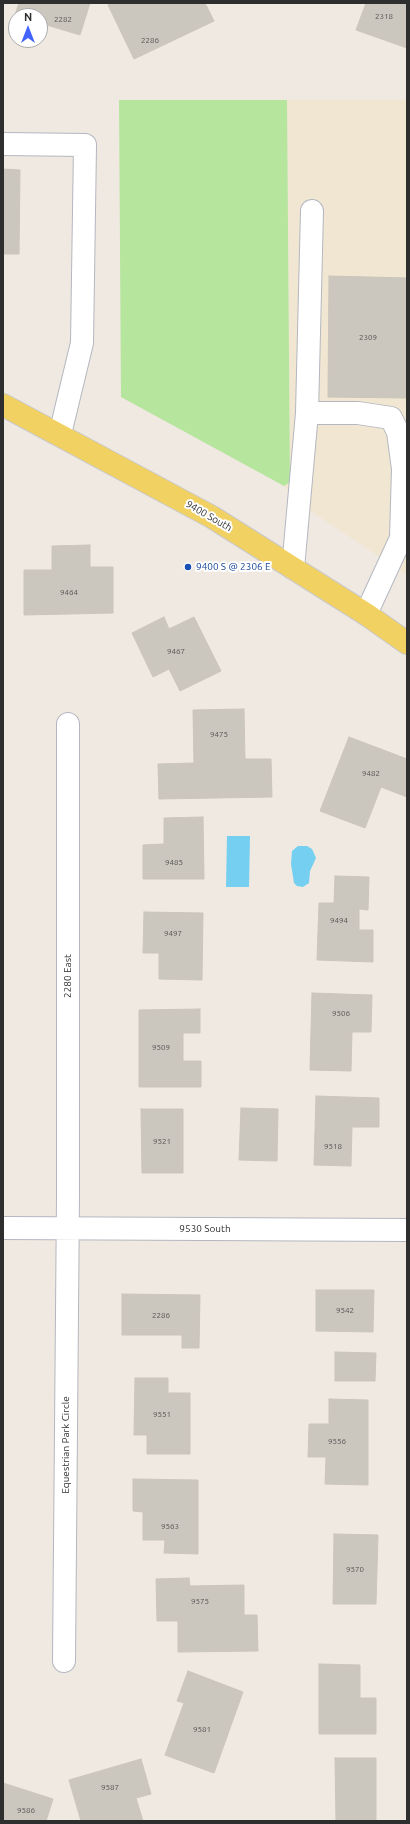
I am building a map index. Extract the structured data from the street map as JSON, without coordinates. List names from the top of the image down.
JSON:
{
  "streets": {
    "main road": ["9400 South"],
    "street": ["2280 East", "9530 South", "Equestrian Park Circle"]
  },
  "crossings": [
    ["2280 East", "9530 South"],
    ["2280 East", "Equestrian Park Circle"],
    ["9530 South", "Equestrian Park Circle"]
  ],
  "places": ["9400 S @ 2306 E"],
  "house_numbers": [
    "2318",
    "2282",
    "2286",
    "2309",
    "9464",
    "9467",
    "9475",
    "9482",
    "9485",
    "9494",
    "9497",
    "9506",
    "9509",
    "9521",
    "9518",
    "9542",
    "2286",
    "9551",
    "9556",
    "9563",
    "9570",
    "9575",
    "9581",
    "9587",
    "9586"
  ],
  "north": "top"
}
